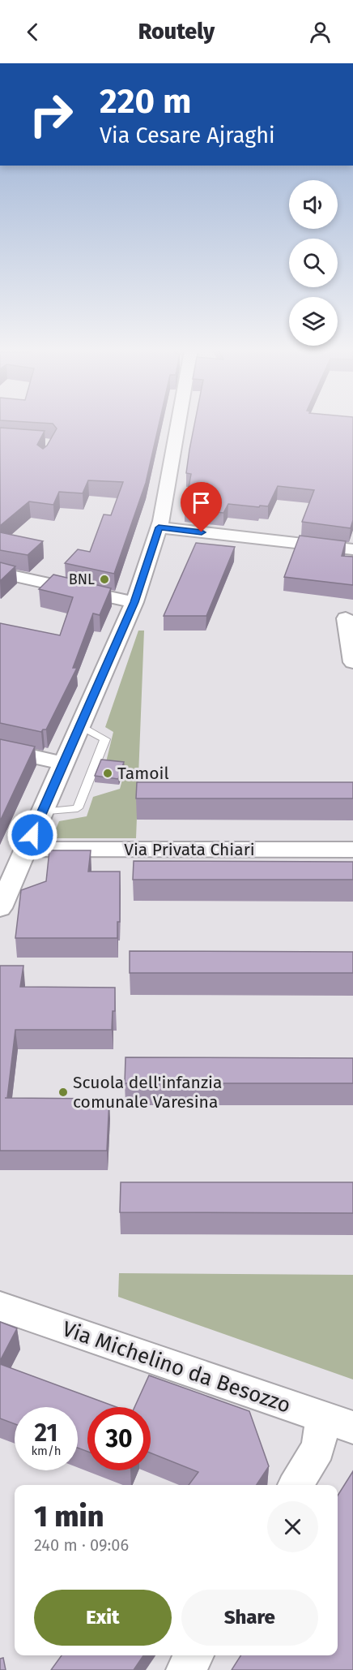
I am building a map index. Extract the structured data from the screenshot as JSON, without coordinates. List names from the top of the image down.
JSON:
{
  "streets": {
    "street": ["Via Privata Chiari", "Via Michelino da Besozzo"]
  },
  "places": ["BNL", "Tamoil", "Scuola dell'infanzia comunale Varesina"],
  "page": {
    "header": "Routely",
    "turn": ["220 m", "Via Cesare Ajraghi"],
    "speed": "21 km/h",
    "limit": "30",
    "heading": ["1 min", "240 m · 09:06"],
    "buttons": ["Exit", "Share"]
  }
}
